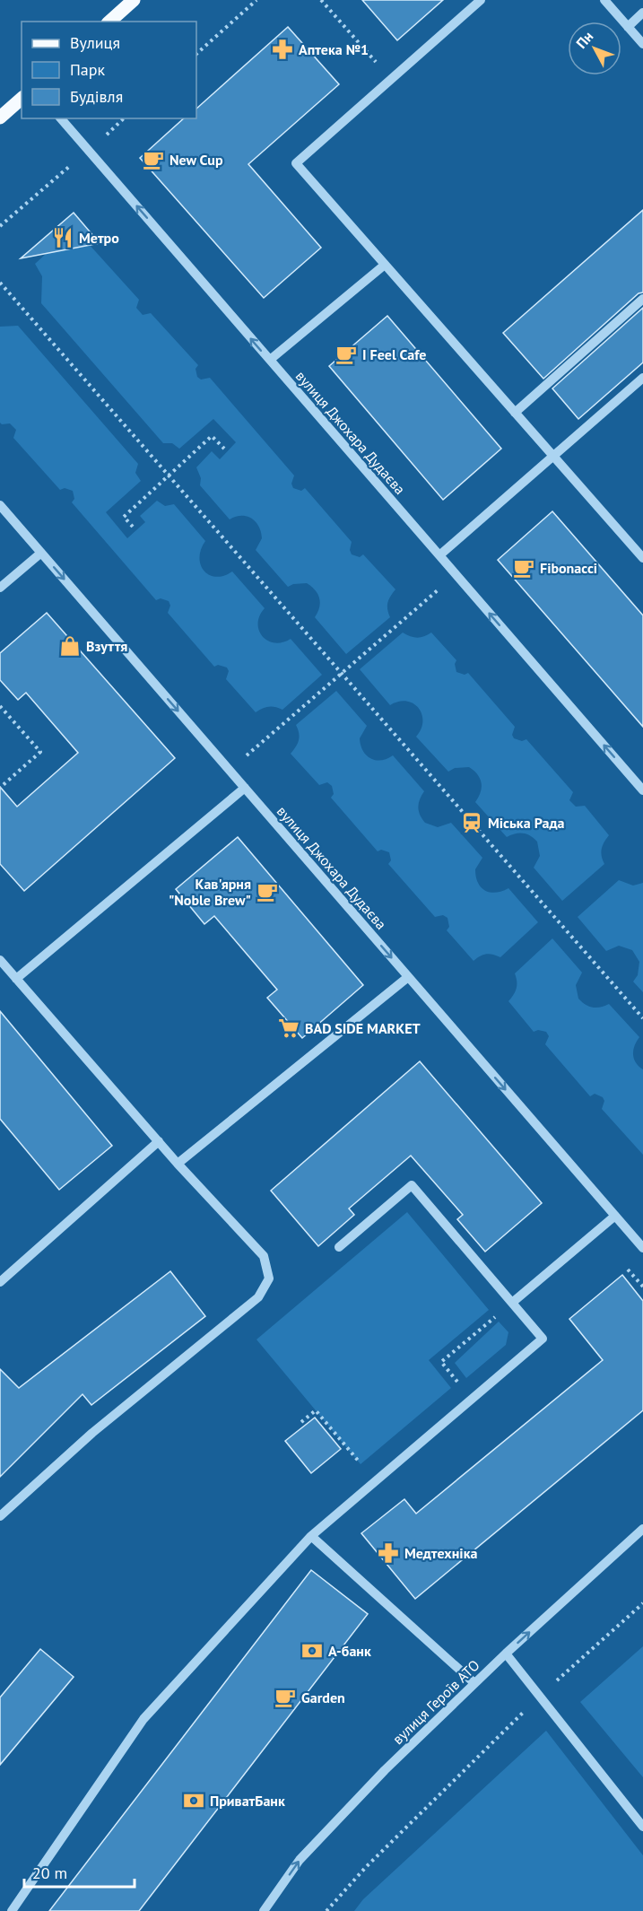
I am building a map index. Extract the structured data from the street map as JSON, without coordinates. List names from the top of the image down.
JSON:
{
  "streets": {
    "street": ["вулиця Джохара Дудаєва", "вулиця Героїв АТО"]
  },
  "one_way": ["вулиця Героїв АТО"],
  "places": {
    "pharmacy": ["Аптека №1", "Медтехніка"],
    "cafe": [
      "New Cup",
      "I Feel Cafe",
      "Fibonacci",
      "Кав'ярня \"Noble Brew\"",
      "Garden"
    ],
    "restaurant": ["Метро"],
    "shop": ["Взуття"],
    "station": ["Міська Рада"],
    "supermarket": ["BAD SIDE MARKET"],
    "bank": ["А-банк", "ПриватБанк"]
  },
  "legend": ["Вулиця", "Парк", "Будівля"],
  "scale_bar": "20 m",
  "north": "top left"
}
